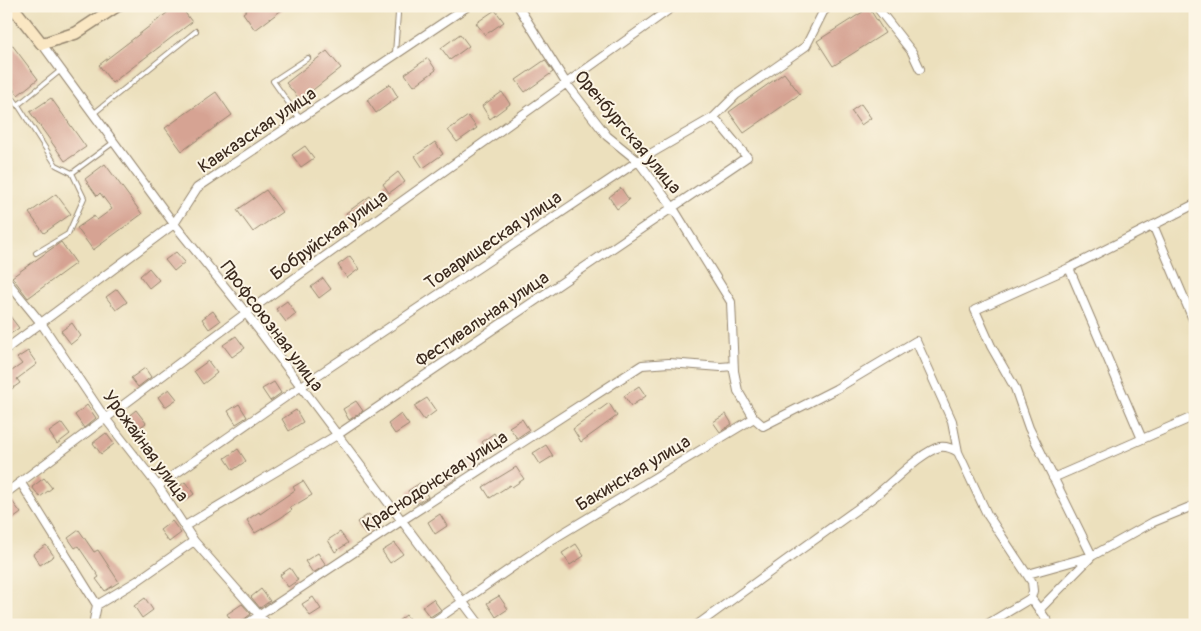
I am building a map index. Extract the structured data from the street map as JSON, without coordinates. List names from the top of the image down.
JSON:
{
  "streets": {
    "street": [
      "Кавказская улица",
      "Оренбургская улица",
      "Бобруйская улица",
      "Товарищеская улица",
      "Фестивальная улица",
      "Профсоюзная улица",
      "Урожайная улица",
      "Бакинская улица",
      "Краснодонская улица"
    ]
  },
  "crossings": [
    ["Кавказская улица", "Профсоюзная улица"],
    ["Кавказская улица", "Урожайная улица"],
    ["Оренбургская улица", "Бобруйская улица"],
    ["Оренбургская улица", "Товарищеская улица"],
    ["Оренбургская улица", "Фестивальная улица"],
    ["Оренбургская улица", "Краснодонская улица"],
    ["Бобруйская улица", "Профсоюзная улица"],
    ["Бобруйская улица", "Урожайная улица"],
    ["Товарищеская улица", "Фестивальная улица"],
    ["Товарищеская улица", "Профсоюзная улица"],
    ["Товарищеская улица", "Урожайная улица"],
    ["Фестивальная улица", "Профсоюзная улица"],
    ["Фестивальная улица", "Урожайная улица"],
    ["Профсоюзная улица", "Бакинская улица"],
    ["Профсоюзная улица", "Краснодонская улица"],
    ["Урожайная улица", "Краснодонская улица"]
  ]
}
